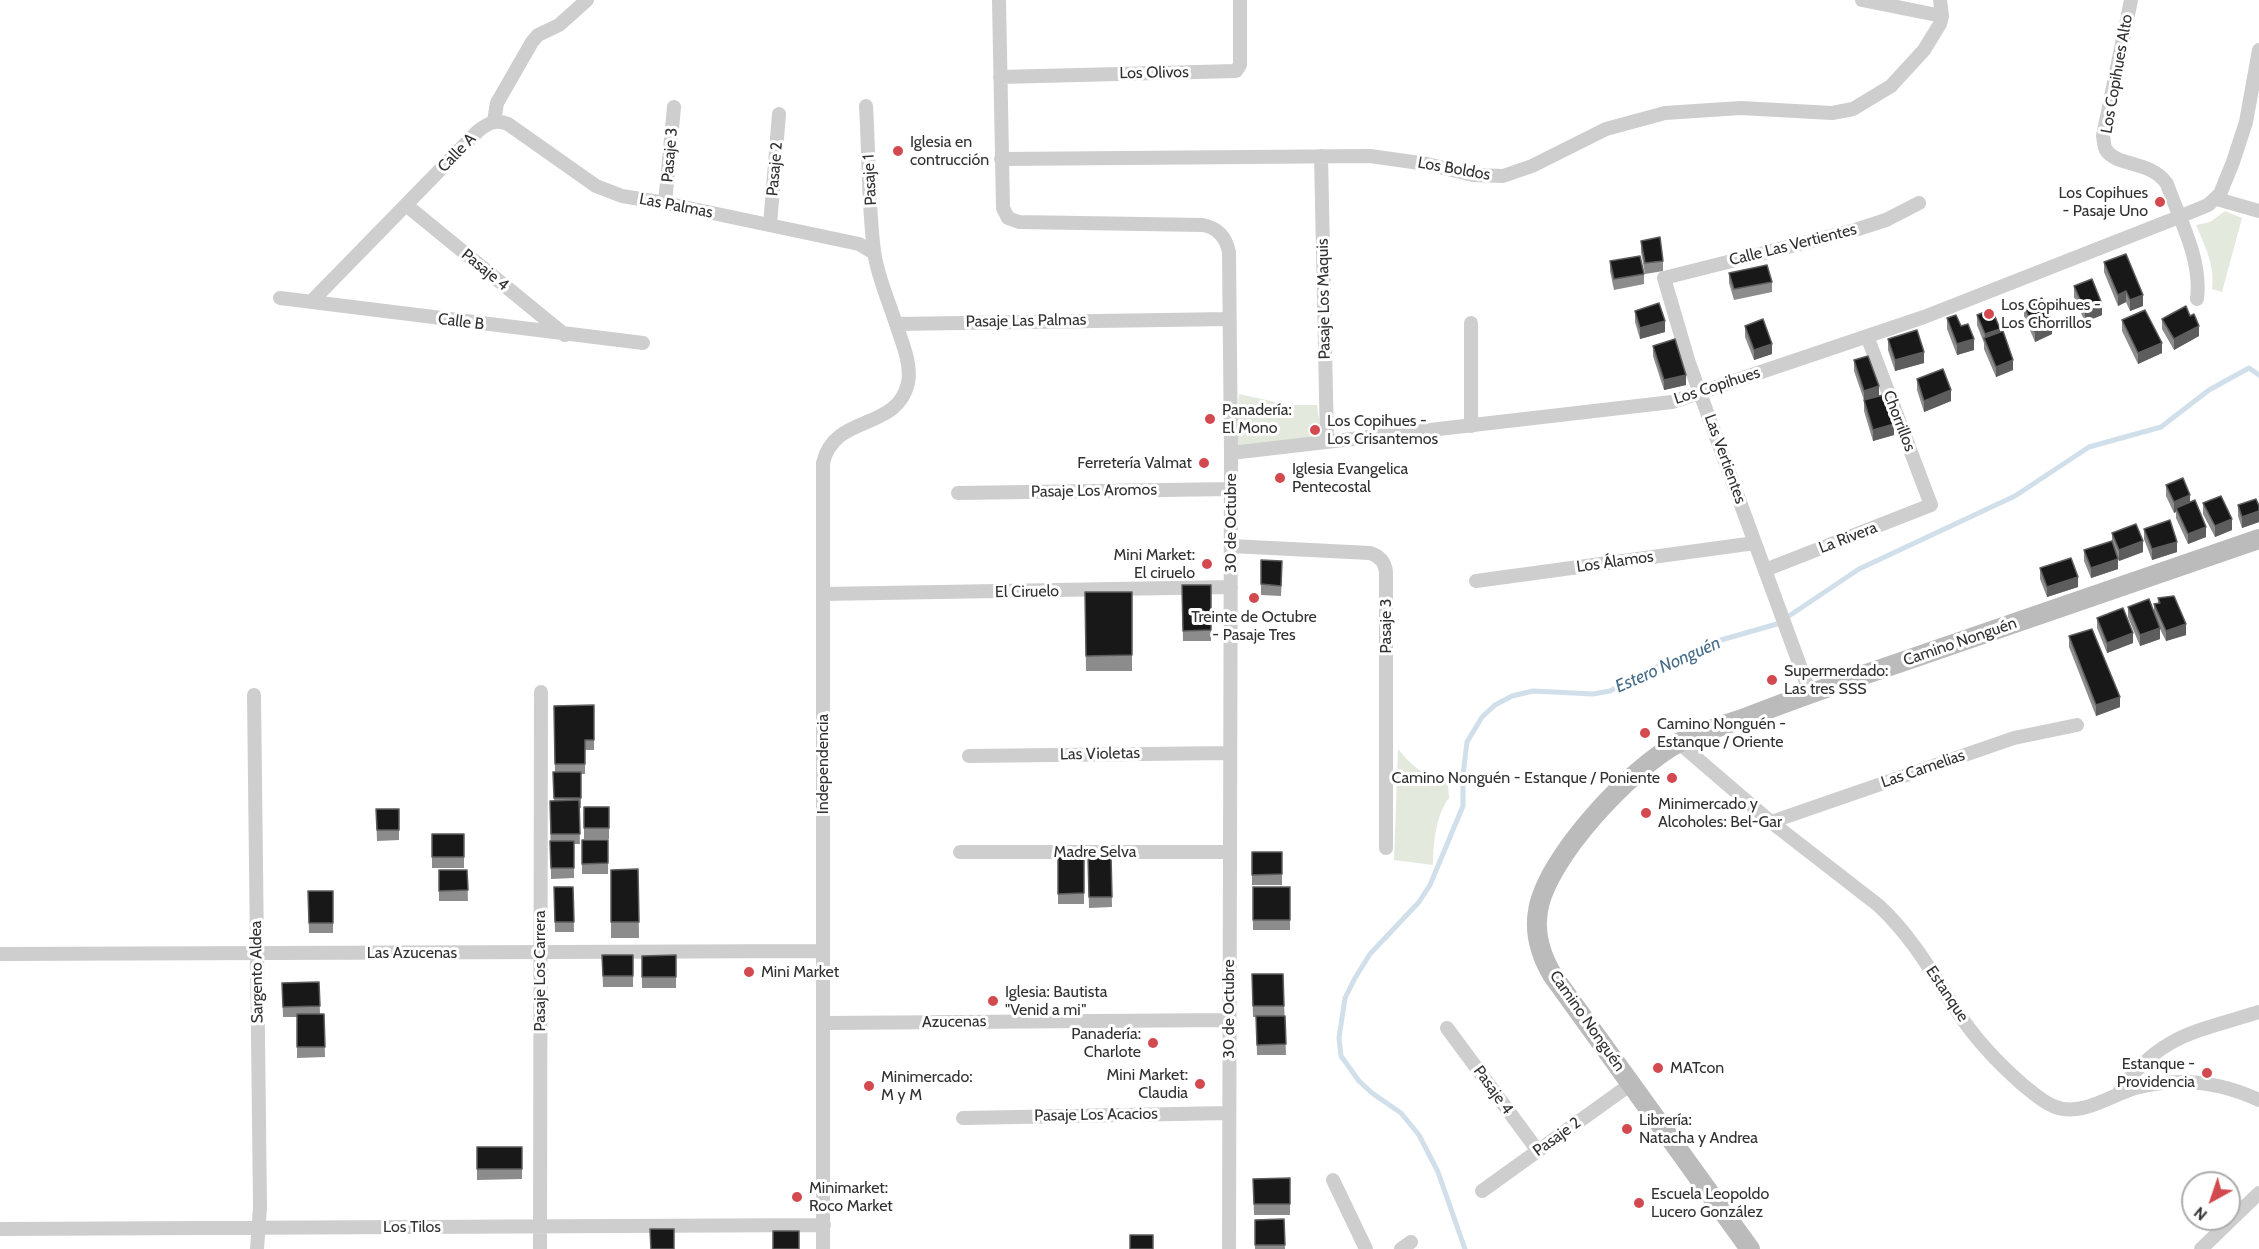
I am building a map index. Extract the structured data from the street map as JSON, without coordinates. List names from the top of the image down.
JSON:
{
  "streets": {
    "main road": ["Camino Nonguén"],
    "street": [
      "Los Olivos",
      "Los Copihues Alto",
      "Calle A",
      "Pasaje 3",
      "Pasaje 2",
      "Los Boldos",
      "Pasaje 1",
      "Las Palmas",
      "Calle Las Vertientes",
      "Pasaje 4",
      "Pasaje Los Maquis",
      "Pasaje Las Palmas",
      "Calle B",
      "Los Copihues",
      "Chorrillos",
      "Las Vertientes",
      "Pasaje Los Aromos",
      "30 de Octubre",
      "La Rivera",
      "Los Álamos",
      "El Ciruelo",
      "Las Violetas",
      "Independencia",
      "Las Camelias",
      "Madre Selva",
      "Las Azucenas",
      "Pasaje Los Carrera",
      "Sargento Aldea",
      "Estanque",
      "Azucenas",
      "Pasaje Los Acacios",
      "Los Tilos"
    ]
  },
  "crossings": [
    ["Los Olivos", "30 de Octubre"],
    ["Los Copihues Alto", "Los Copihues"],
    ["Calle A", "Las Palmas"],
    ["Calle A", "Pasaje 4"],
    ["Calle A", "Calle B"],
    ["Pasaje 3", "Las Palmas"],
    ["Pasaje 3", "30 de Octubre"],
    ["Pasaje 2", "Las Palmas"],
    ["Pasaje 2", "Pasaje 4"],
    ["Pasaje 2", "Camino Nonguén"],
    ["Los Boldos", "Pasaje Los Maquis"],
    ["Los Boldos", "30 de Octubre"],
    ["Pasaje 1", "Las Palmas"],
    ["Calle Las Vertientes", "Las Vertientes"],
    ["Pasaje 4", "Calle B"],
    ["Pasaje Los Maquis", "Los Copihues"],
    ["Pasaje Las Palmas", "30 de Octubre"],
    ["Pasaje Las Palmas", "Independencia"],
    ["Los Copihues", "Chorrillos"],
    ["Los Copihues", "Las Vertientes"],
    ["Los Copihues", "30 de Octubre"],
    ["Chorrillos", "La Rivera"],
    ["Las Vertientes", "La Rivera"],
    ["Las Vertientes", "Los Álamos"],
    ["Las Vertientes", "Camino Nonguén"],
    ["Pasaje Los Aromos", "30 de Octubre"],
    ["30 de Octubre", "El Ciruelo"],
    ["30 de Octubre", "Las Violetas"],
    ["30 de Octubre", "Madre Selva"],
    ["30 de Octubre", "Azucenas"],
    ["30 de Octubre", "Pasaje Los Acacios"],
    ["El Ciruelo", "Independencia"],
    ["Camino Nonguén", "Estanque"],
    ["Independencia", "Las Azucenas"],
    ["Independencia", "Azucenas"],
    ["Independencia", "Los Tilos"],
    ["Las Camelias", "Estanque"],
    ["Las Azucenas", "Pasaje Los Carrera"],
    ["Las Azucenas", "Sargento Aldea"],
    ["Pasaje Los Carrera", "Los Tilos"],
    ["Sargento Aldea", "Los Tilos"]
  ],
  "water": ["Estero Nonguén"],
  "places": [
    "Iglesia en contrucción",
    "Los Copihues - Pasaje Uno",
    "Los Copihues - Los Chorrillos",
    "Panadería: El Mono",
    "Los Copihues - Los Crisantemos",
    "Ferretería Valmat",
    "Iglesia Evangelica Pentecostal",
    "Mini Market: El ciruelo",
    "Treinte de Octubre - Pasaje Tres",
    "Supermerdado: Las tres SSS",
    "Camino Nonguén - Estanque / Oriente",
    "Camino Nonguén - Estanque / Poniente",
    "Minimercado y Alcoholes: Bel-Gar",
    "Mini Market",
    "Iglesia: Bautista \"Venid a mi\"",
    "Panadería: Charlote",
    "MATcon",
    "Estanque - Providencia",
    "Mini Market: Claudia",
    "Minimercado: M y M",
    "Librería: Natacha y Andrea",
    "Minimarket: Roco Market",
    "Escuela Leopoldo Lucero González"
  ],
  "north": "bottom left"
}
